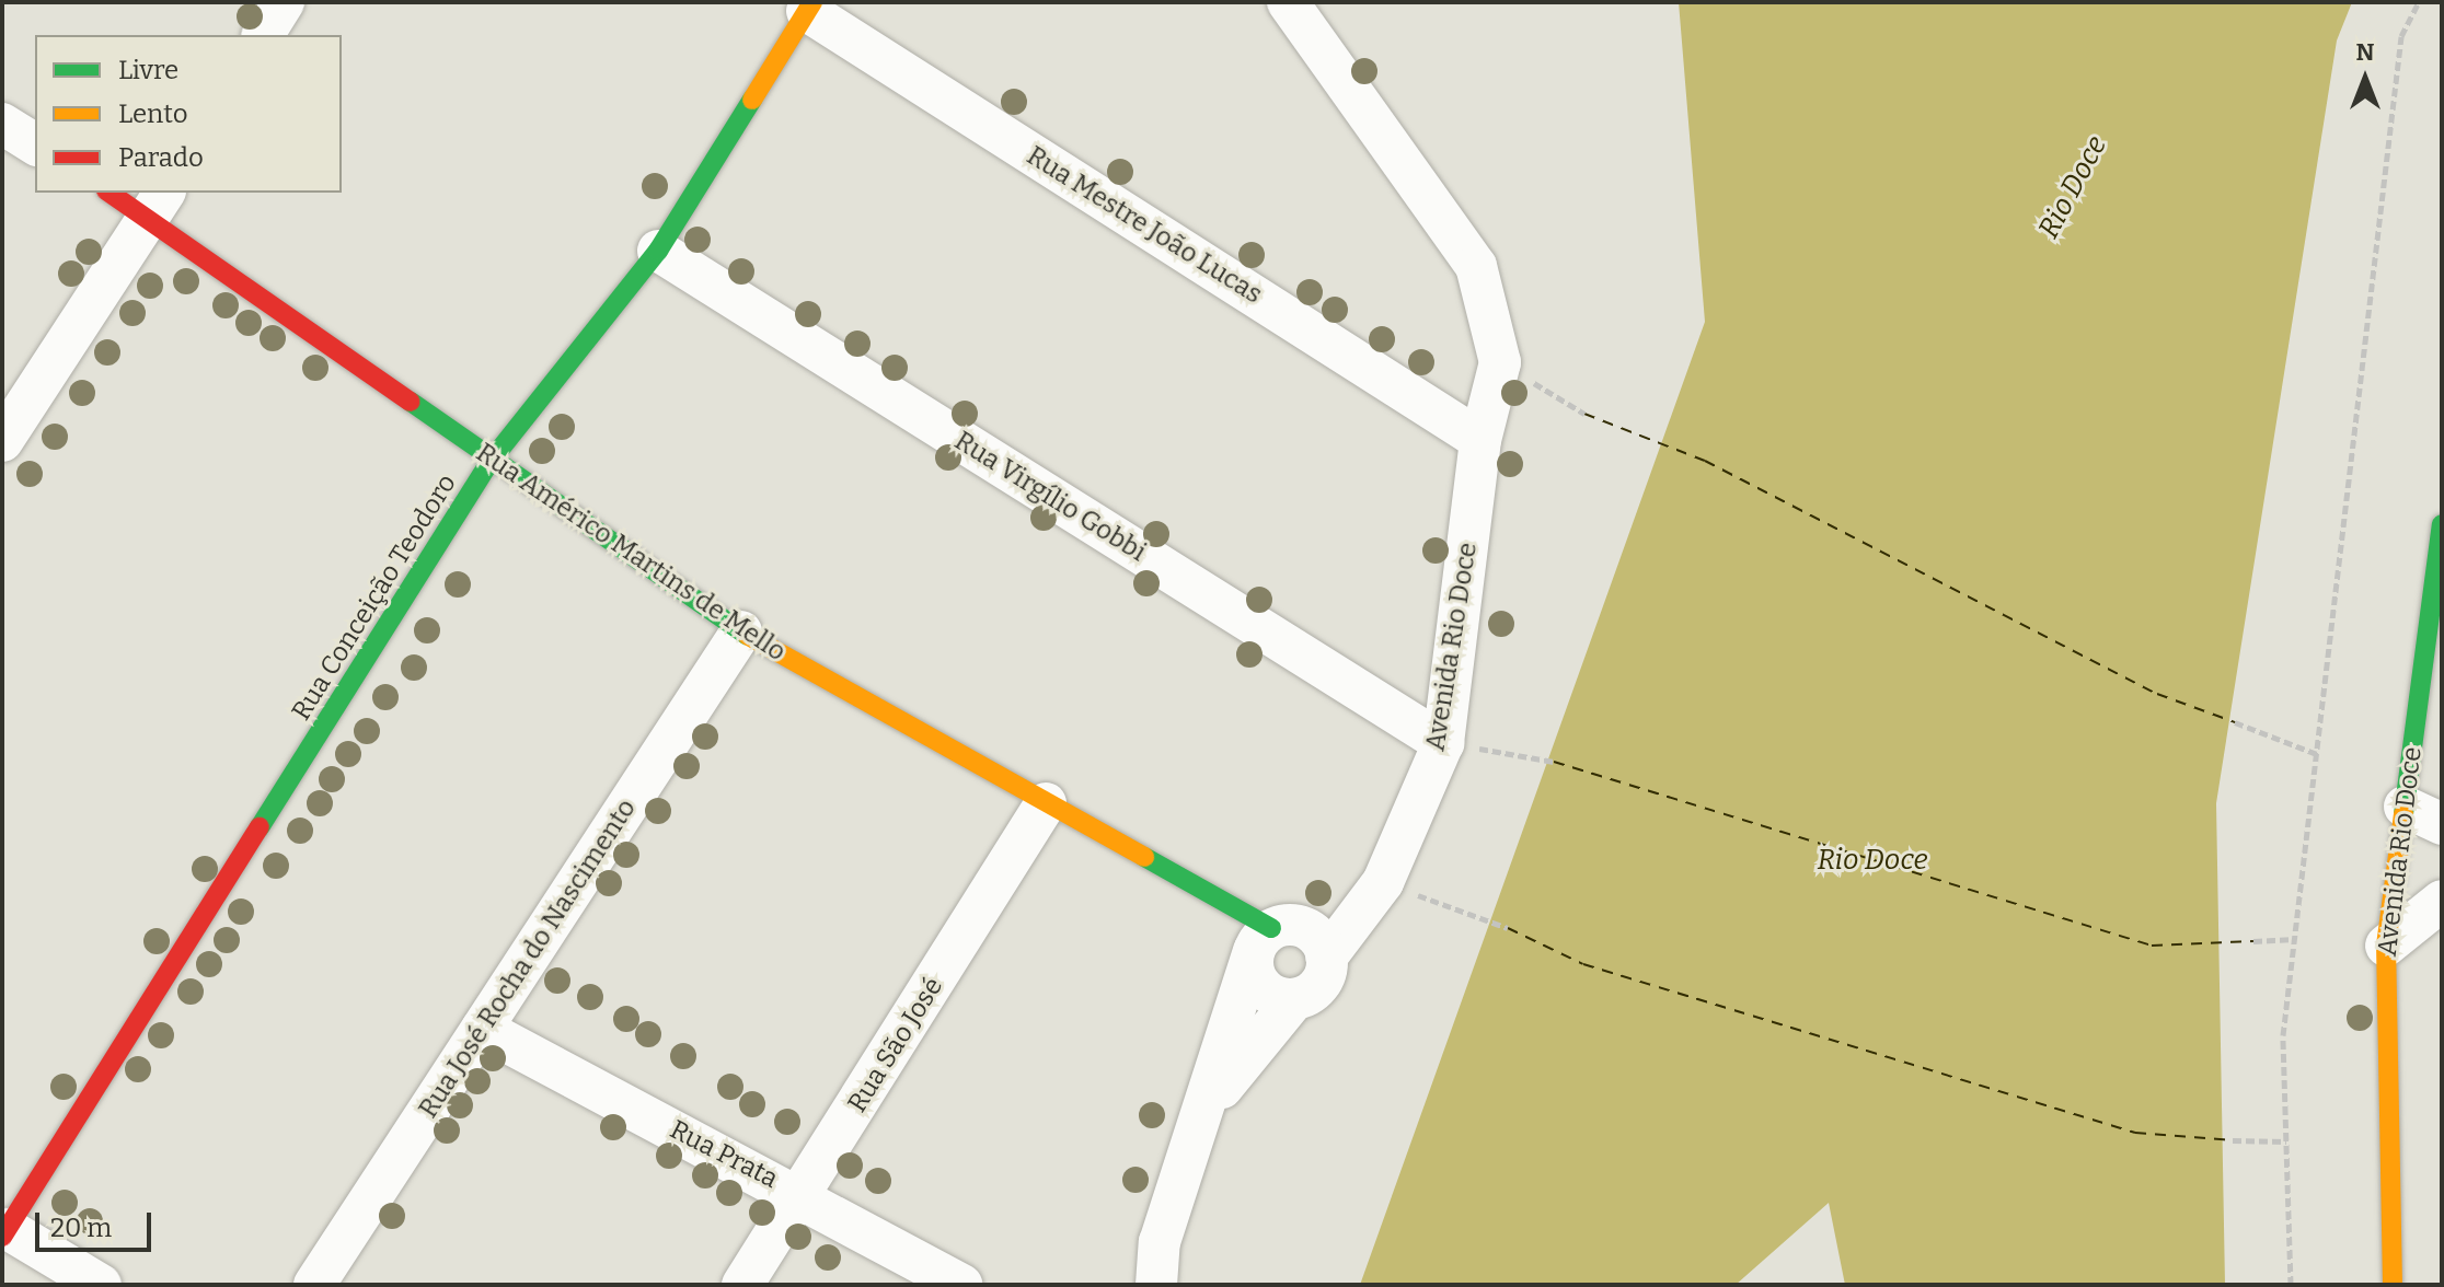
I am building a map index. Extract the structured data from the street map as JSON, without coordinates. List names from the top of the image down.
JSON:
{
  "streets": {
    "street": [
      "Rua Mestre João Lucas",
      "Rua Virgílio Gobbi",
      "Rua Américo Martins de Mello",
      "Rua Conceição Teodoro",
      "Avenida Rio Doce",
      "Rua José Rocha do Nascimento",
      "Rua São José",
      "Rua Prata"
    ]
  },
  "crossings": [
    ["Rua Mestre João Lucas", "Rua Conceição Teodoro"],
    ["Rua Mestre João Lucas", "Avenida Rio Doce"],
    ["Rua Virgílio Gobbi", "Rua Conceição Teodoro"],
    ["Rua Virgílio Gobbi", "Avenida Rio Doce"],
    ["Rua Américo Martins de Mello", "Rua Conceição Teodoro"],
    ["Rua Américo Martins de Mello", "Avenida Rio Doce"],
    ["Rua Américo Martins de Mello", "Rua José Rocha do Nascimento"],
    ["Rua Américo Martins de Mello", "Rua São José"],
    ["Rua José Rocha do Nascimento", "Rua Prata"],
    ["Rua São José", "Rua Prata"]
  ],
  "water": ["Rio Doce"],
  "legend": ["Livre", "Lento", "Parado"],
  "scale_bar": "20 m",
  "north": "top"
}
